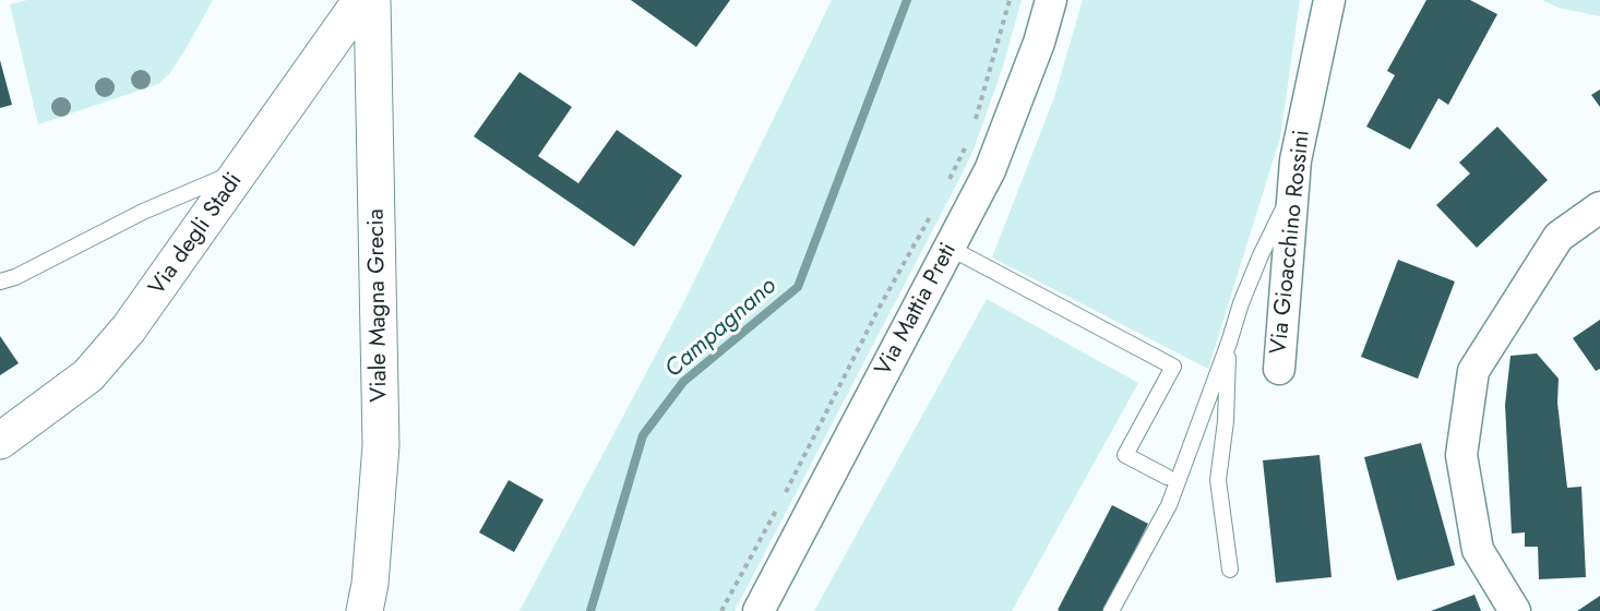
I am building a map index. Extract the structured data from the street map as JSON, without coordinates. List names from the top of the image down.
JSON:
{
  "streets": {
    "street": [
      "Via degli Stadi",
      "Via Gioacchino Rossini",
      "Viale Magna Grecia",
      "Via Mattia Preti"
    ]
  },
  "water": ["Campagnano"]
}
